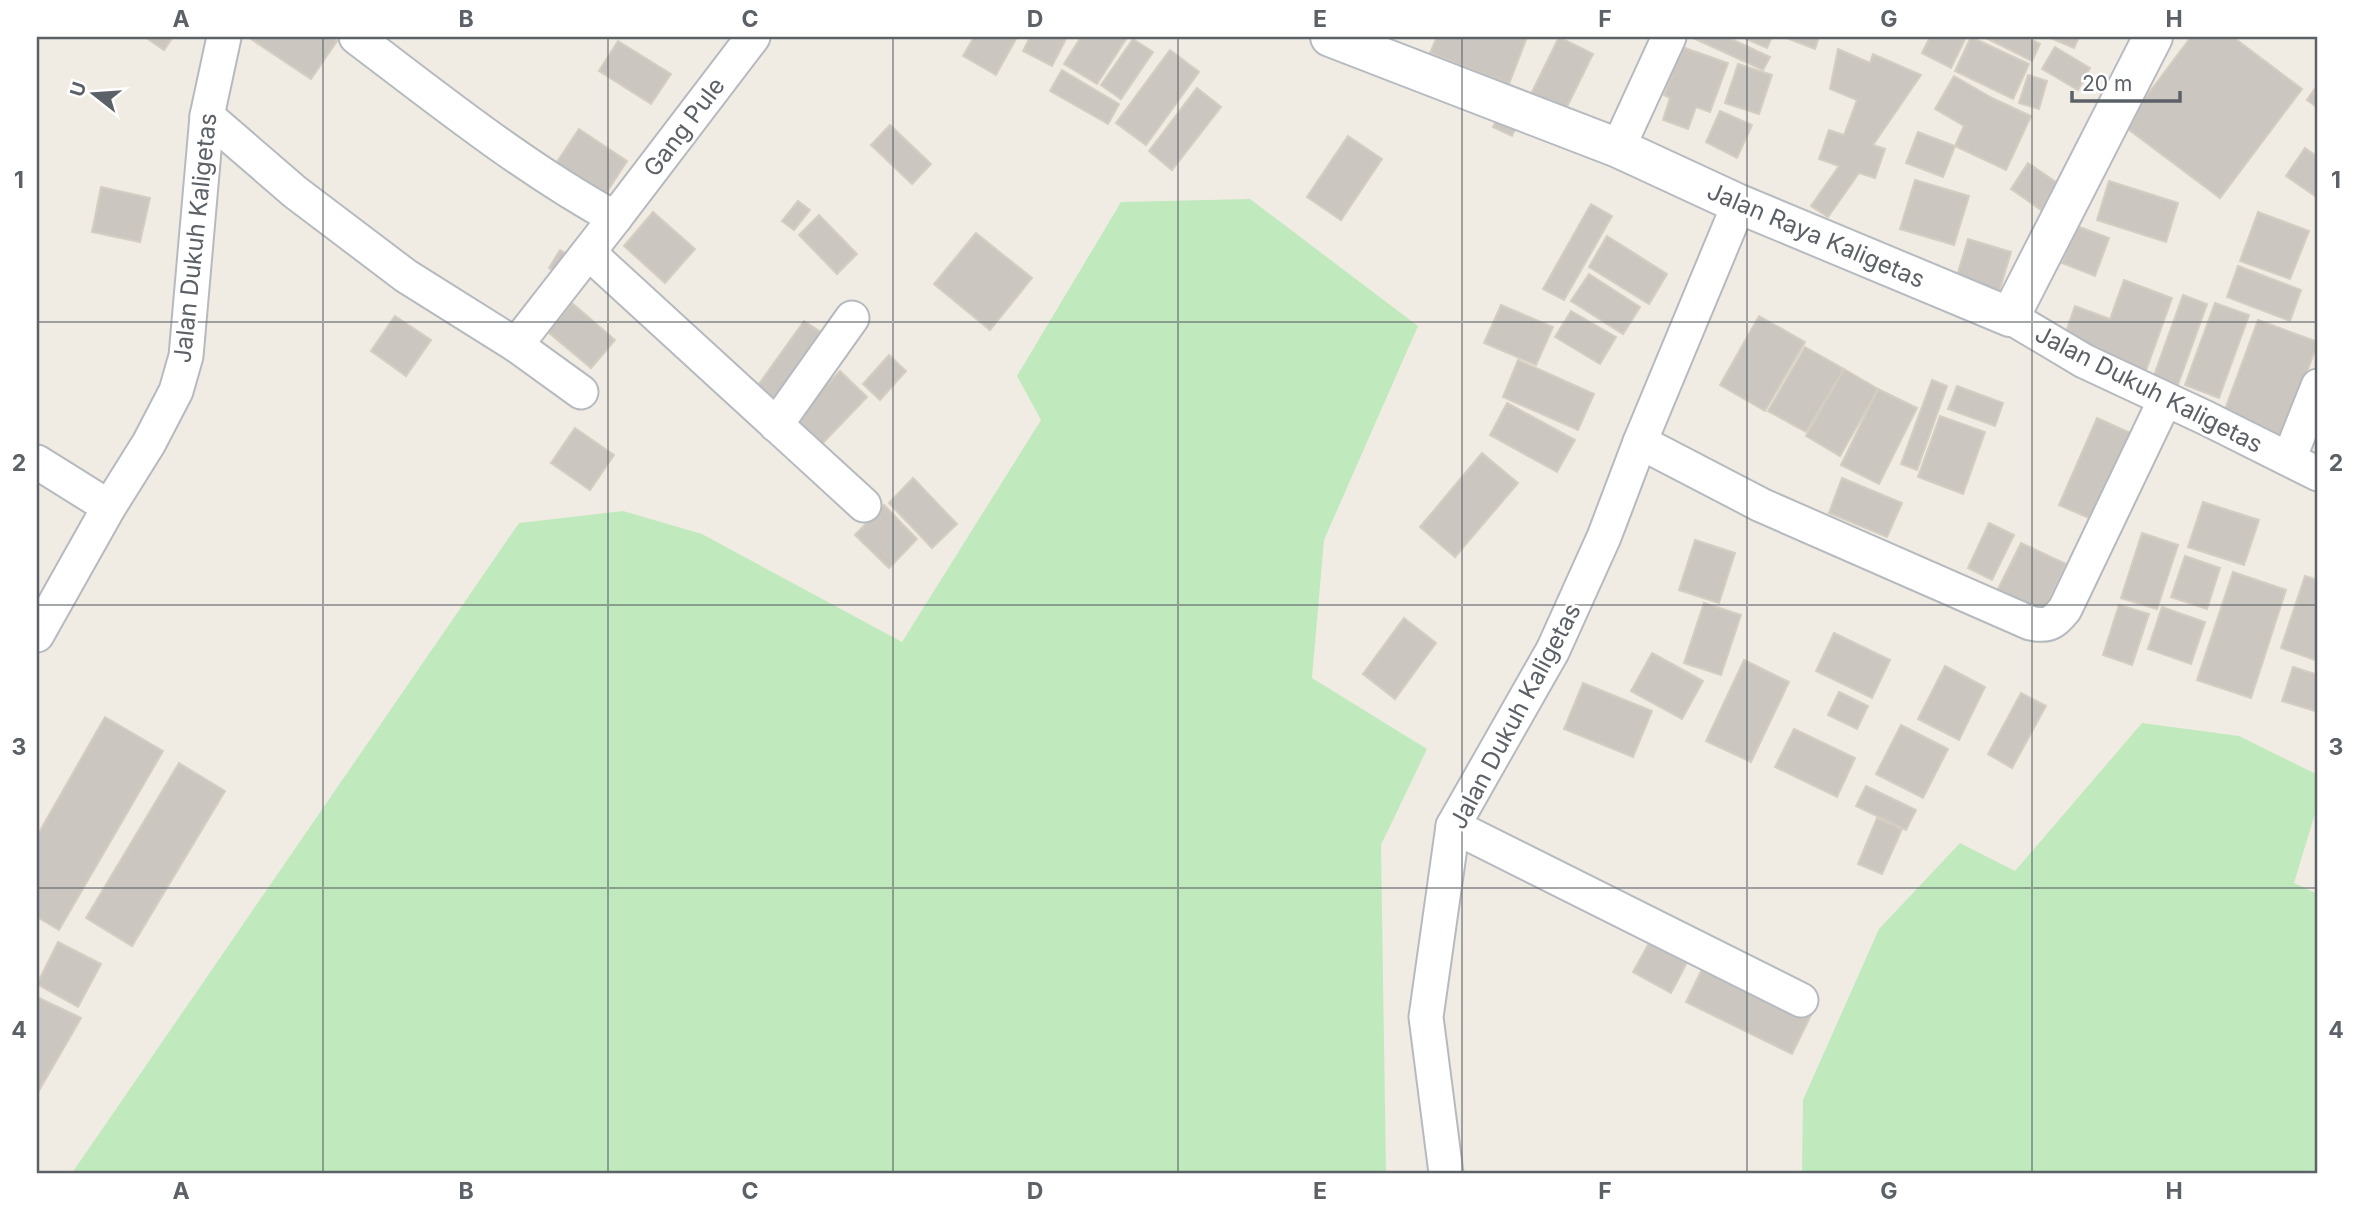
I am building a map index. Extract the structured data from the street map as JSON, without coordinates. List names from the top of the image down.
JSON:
{
  "streets": {
    "main road": ["Jalan Raya Kaligetas"],
    "street": ["Gang Pule", "Jalan Dukuh Kaligetas"]
  },
  "crossings": [
    ["Jalan Raya Kaligetas", "Jalan Dukuh Kaligetas"]
  ],
  "scale_bar": "20 m",
  "north": "left",
  "grid": {
    "columns": [
      "A",
      "B",
      "C",
      "D",
      "E",
      "F",
      "G",
      "H"
    ],
    "rows": [
      "1",
      "2",
      "3",
      "4"
    ]
  }
}
